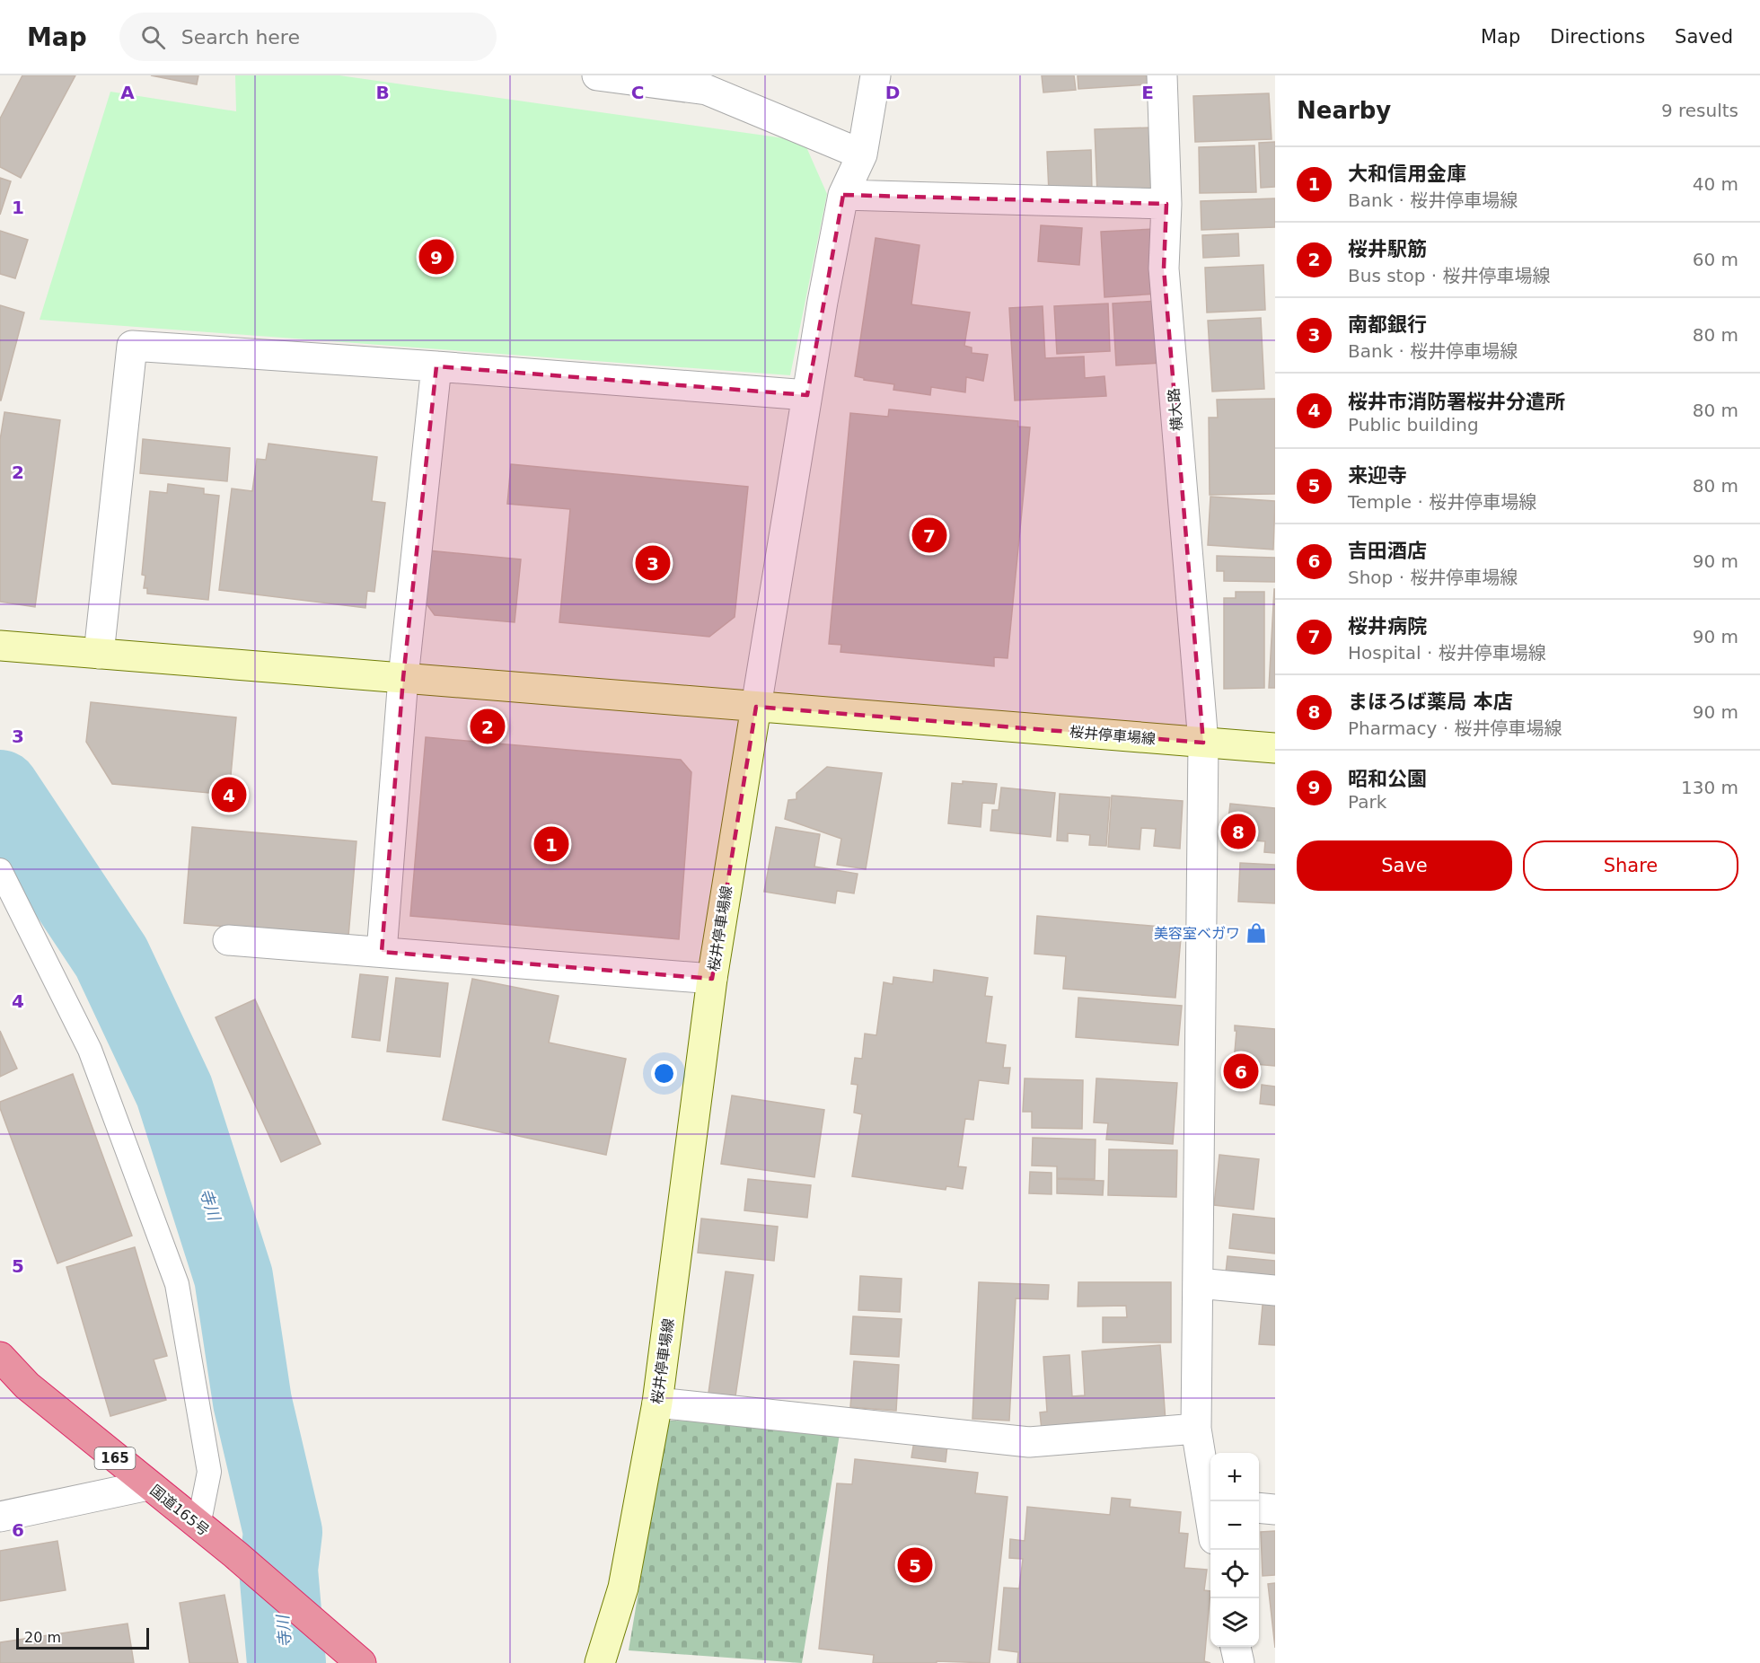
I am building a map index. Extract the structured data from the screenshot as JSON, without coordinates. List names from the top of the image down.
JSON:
{
  "streets": {
    "highway": ["165", "国道165号"],
    "main road": ["桜井停車場線"],
    "street": ["横大路"]
  },
  "crossings": [
    ["横大路", "桜井停車場線"]
  ],
  "water": ["寺川"],
  "places": {
    "shop": ["美容室ベガワ"]
  },
  "scale_bar": "20 m",
  "page": {
    "header": "Map",
    "search": "Search here",
    "nav": ["Map", "Directions", "Saved"],
    "heading": ["Nearby", "9 results"],
    "list": [
      {
        "mark": "1",
        "name": "大和信用金庫",
        "note": "Bank · 桜井停車場線",
        "value": "40 m"
      },
      {
        "mark": "2",
        "name": "桜井駅筋",
        "note": "Bus stop · 桜井停車場線",
        "value": "60 m"
      },
      {
        "mark": "3",
        "name": "南都銀行",
        "note": "Bank · 桜井停車場線",
        "value": "80 m"
      },
      {
        "mark": "4",
        "name": "桜井市消防署桜井分遣所",
        "note": "Public building",
        "value": "80 m"
      },
      {
        "mark": "5",
        "name": "来迎寺",
        "note": "Temple · 桜井停車場線",
        "value": "80 m"
      },
      {
        "mark": "6",
        "name": "吉田酒店",
        "note": "Shop · 桜井停車場線",
        "value": "90 m"
      },
      {
        "mark": "7",
        "name": "桜井病院",
        "note": "Hospital · 桜井停車場線",
        "value": "90 m"
      },
      {
        "mark": "8",
        "name": "まほろば薬局 本店",
        "note": "Pharmacy · 桜井停車場線",
        "value": "90 m"
      },
      {
        "mark": "9",
        "name": "昭和公園",
        "note": "Park",
        "value": "130 m"
      }
    ],
    "pins": [
      "9",
      "7",
      "3",
      "2",
      "4",
      "8",
      "1",
      "6",
      "5"
    ],
    "buttons": ["Save", "Share"],
    "map_buttons": ["+", "−"],
    "scale": "20 m"
  },
  "grid": {
    "columns": [
      "A",
      "B",
      "C",
      "D",
      "E"
    ],
    "rows": [
      "1",
      "2",
      "3",
      "4",
      "5",
      "6"
    ]
  }
}
